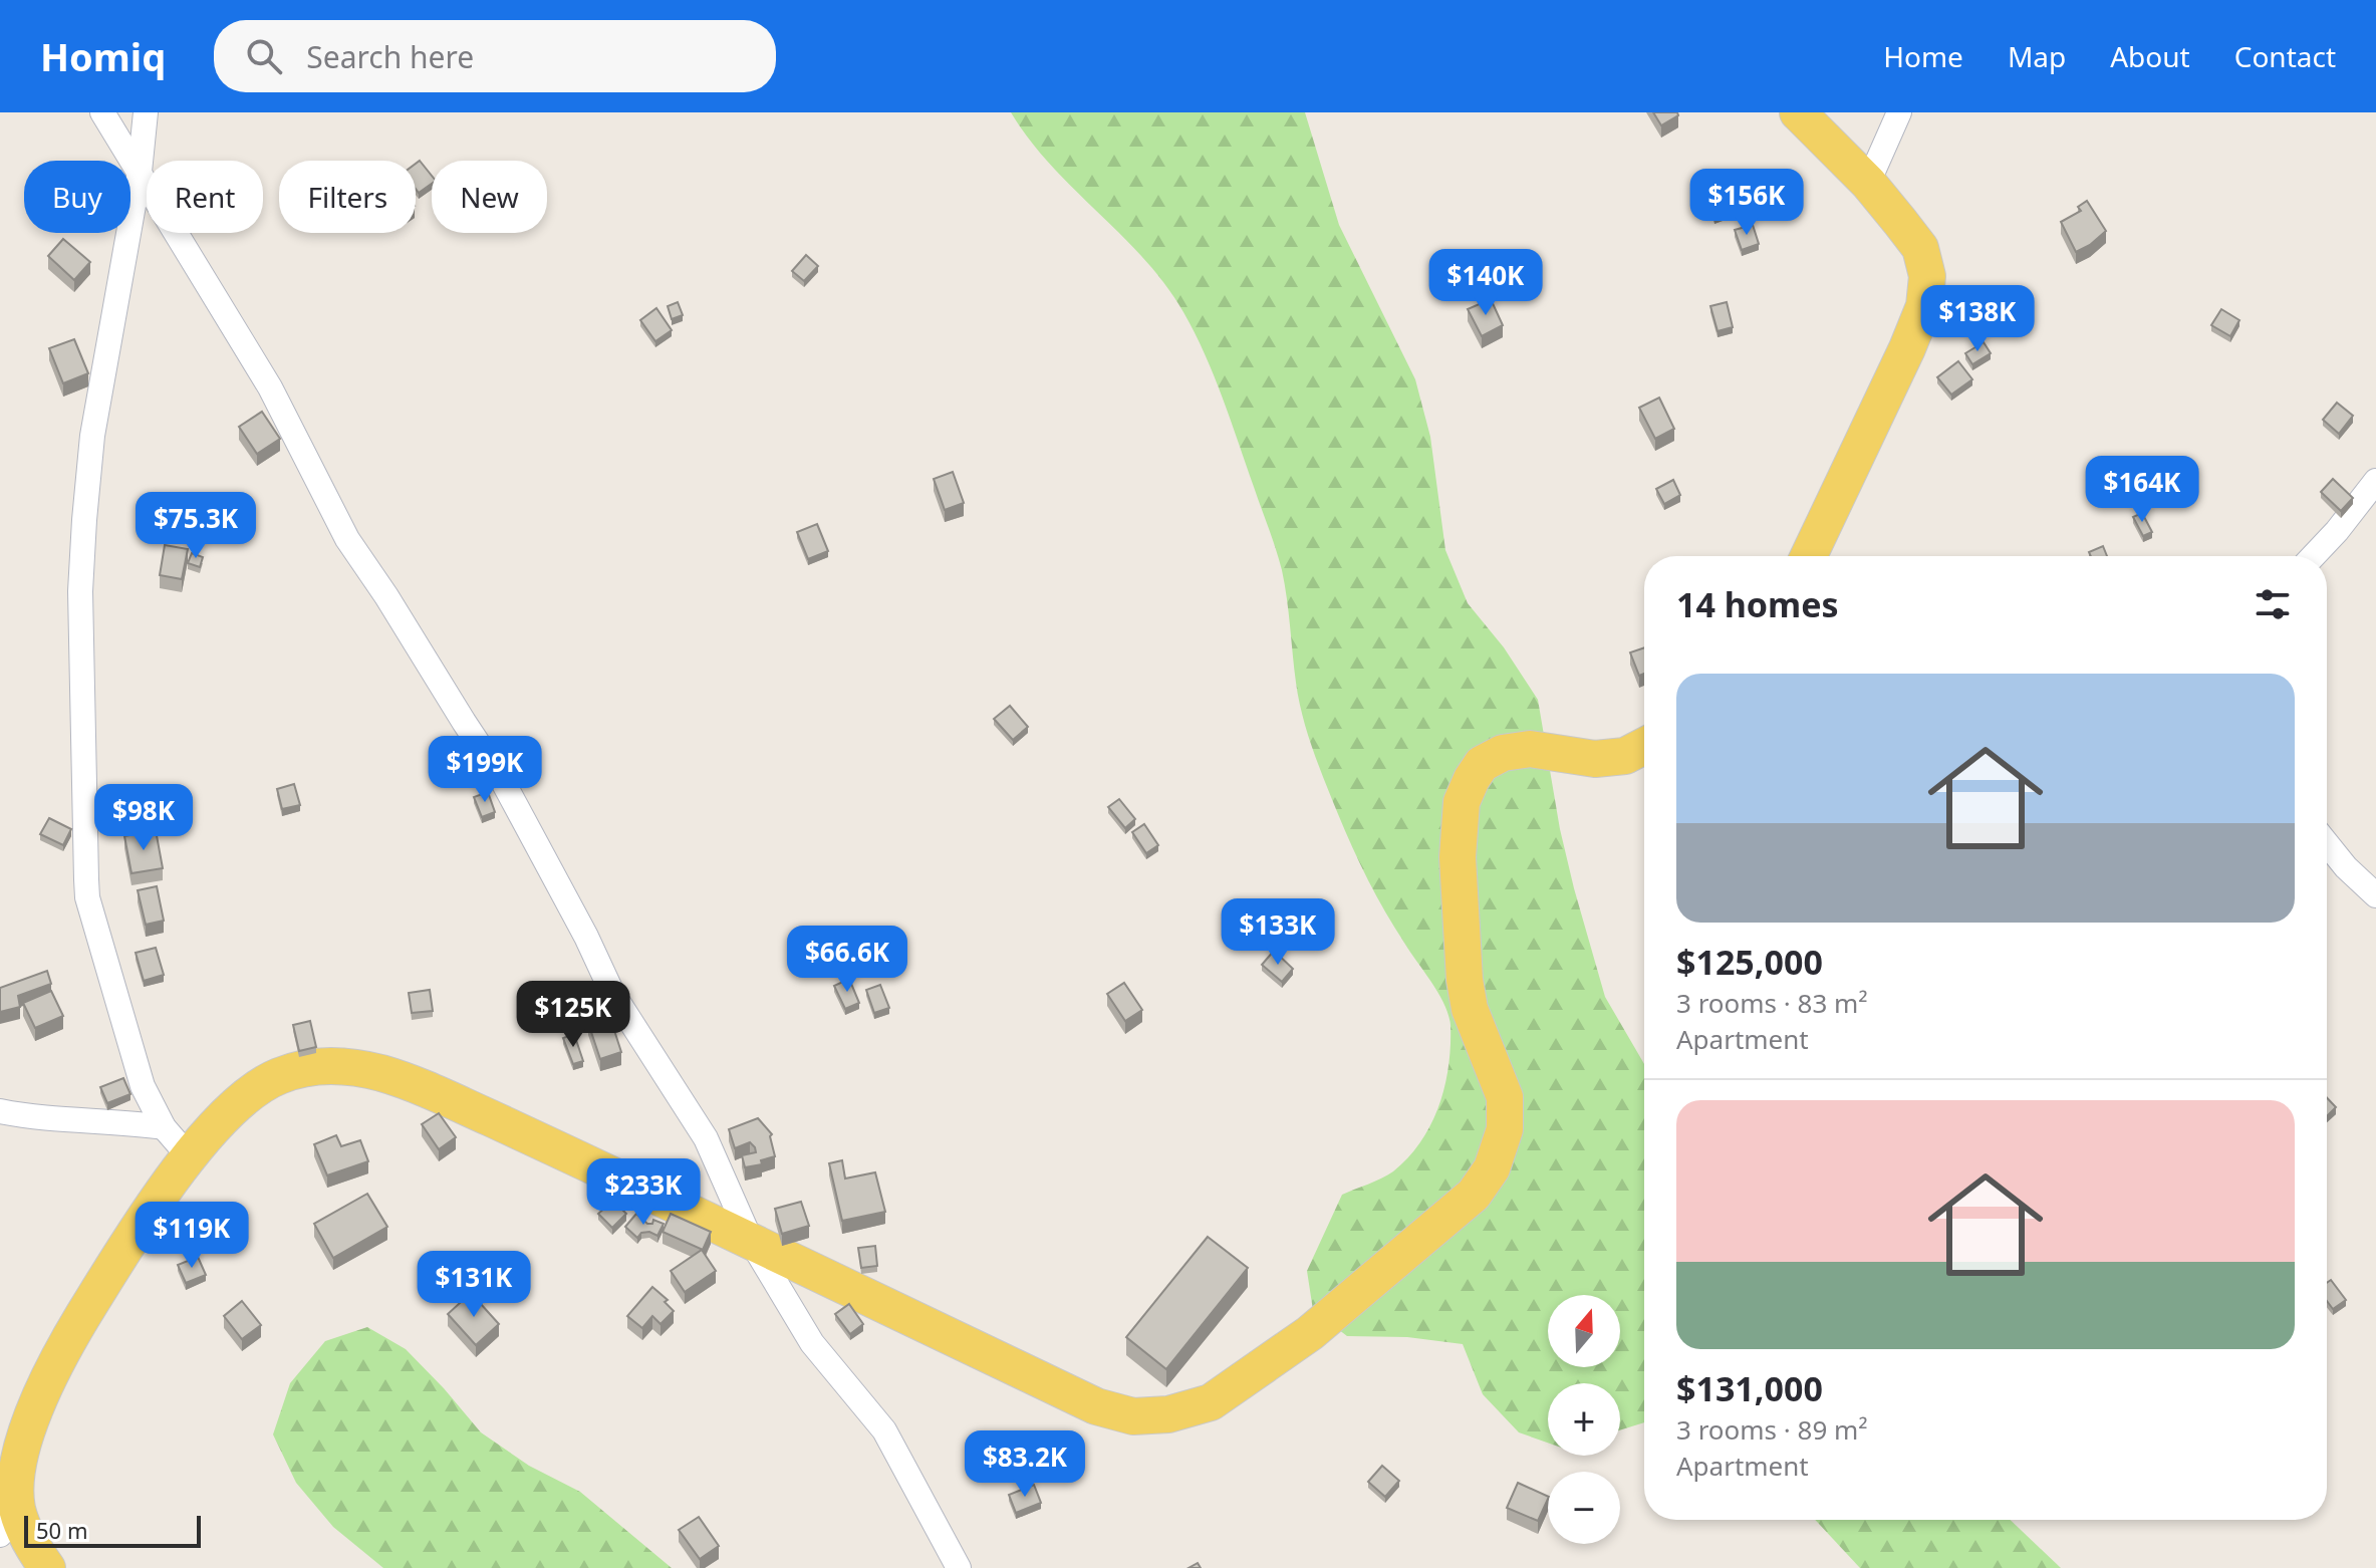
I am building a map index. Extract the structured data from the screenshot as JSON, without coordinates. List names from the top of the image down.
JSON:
{
  "scale_bar": "50 m",
  "north": "top",
  "page": {
    "header": "Homiq",
    "search": "Search here",
    "nav": [
      "Home",
      "Map",
      "About",
      "Contact"
    ],
    "chip": [
      "Buy",
      "Rent",
      "Filters",
      "New"
    ],
    "price": [
      "$156K",
      "$140K",
      "$138K",
      "$164K",
      "$75.3K",
      "$199K",
      "$98K",
      "$133K",
      "$66.6K",
      "$125K",
      "$233K",
      "$119K",
      "$131K",
      "$83.2K"
    ],
    "heading": "14 homes",
    "list": [
      {
        "name": "$125,000",
        "note": "3 rooms · 83 m² · Apartment"
      },
      {
        "name": "$131,000",
        "note": "3 rooms · 89 m² · Apartment"
      }
    ],
    "map_buttons": ["+", "−"],
    "scale": "50 m"
  }
}
